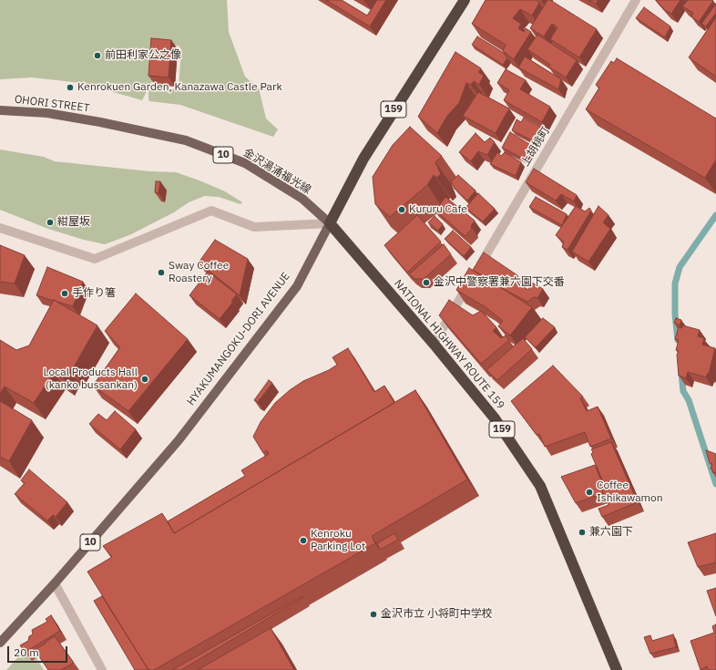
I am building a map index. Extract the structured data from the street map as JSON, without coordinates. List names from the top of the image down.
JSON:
{
  "streets": {
    "highway": ["159", "HYAKUMANGOKU-DORI AVENUE", "NATIONAL HIGHWAY ROUTE 159"],
    "main road": ["OHORI STREET", "10", "金沢湯涌福光線"],
    "street": ["上胡桃町"]
  },
  "crossings": [
    ["OHORI STREET", "金沢湯涌福光線"],
    ["上胡桃町", "NATIONAL HIGHWAY ROUTE 159"],
    ["金沢湯涌福光線", "HYAKUMANGOKU-DORI AVENUE"],
    ["金沢湯涌福光線", "NATIONAL HIGHWAY ROUTE 159"],
    ["HYAKUMANGOKU-DORI AVENUE", "NATIONAL HIGHWAY ROUTE 159"]
  ],
  "places": [
    "前田利家公之像",
    "Kenrokuen Garden, Kanazawa Castle Park",
    "Kururu Cafe",
    "紺屋坂",
    "Sway Coffee Roastery",
    "金沢中警察署兼六園下交番",
    "手作り箸",
    "Local Products Hall (kanko bussankan)",
    "Coffee Ishikawamon",
    "兼六園下",
    "Kenroku Parking Lot",
    "金沢市立 小将町中学校"
  ],
  "scale_bar": "20 m"
}
